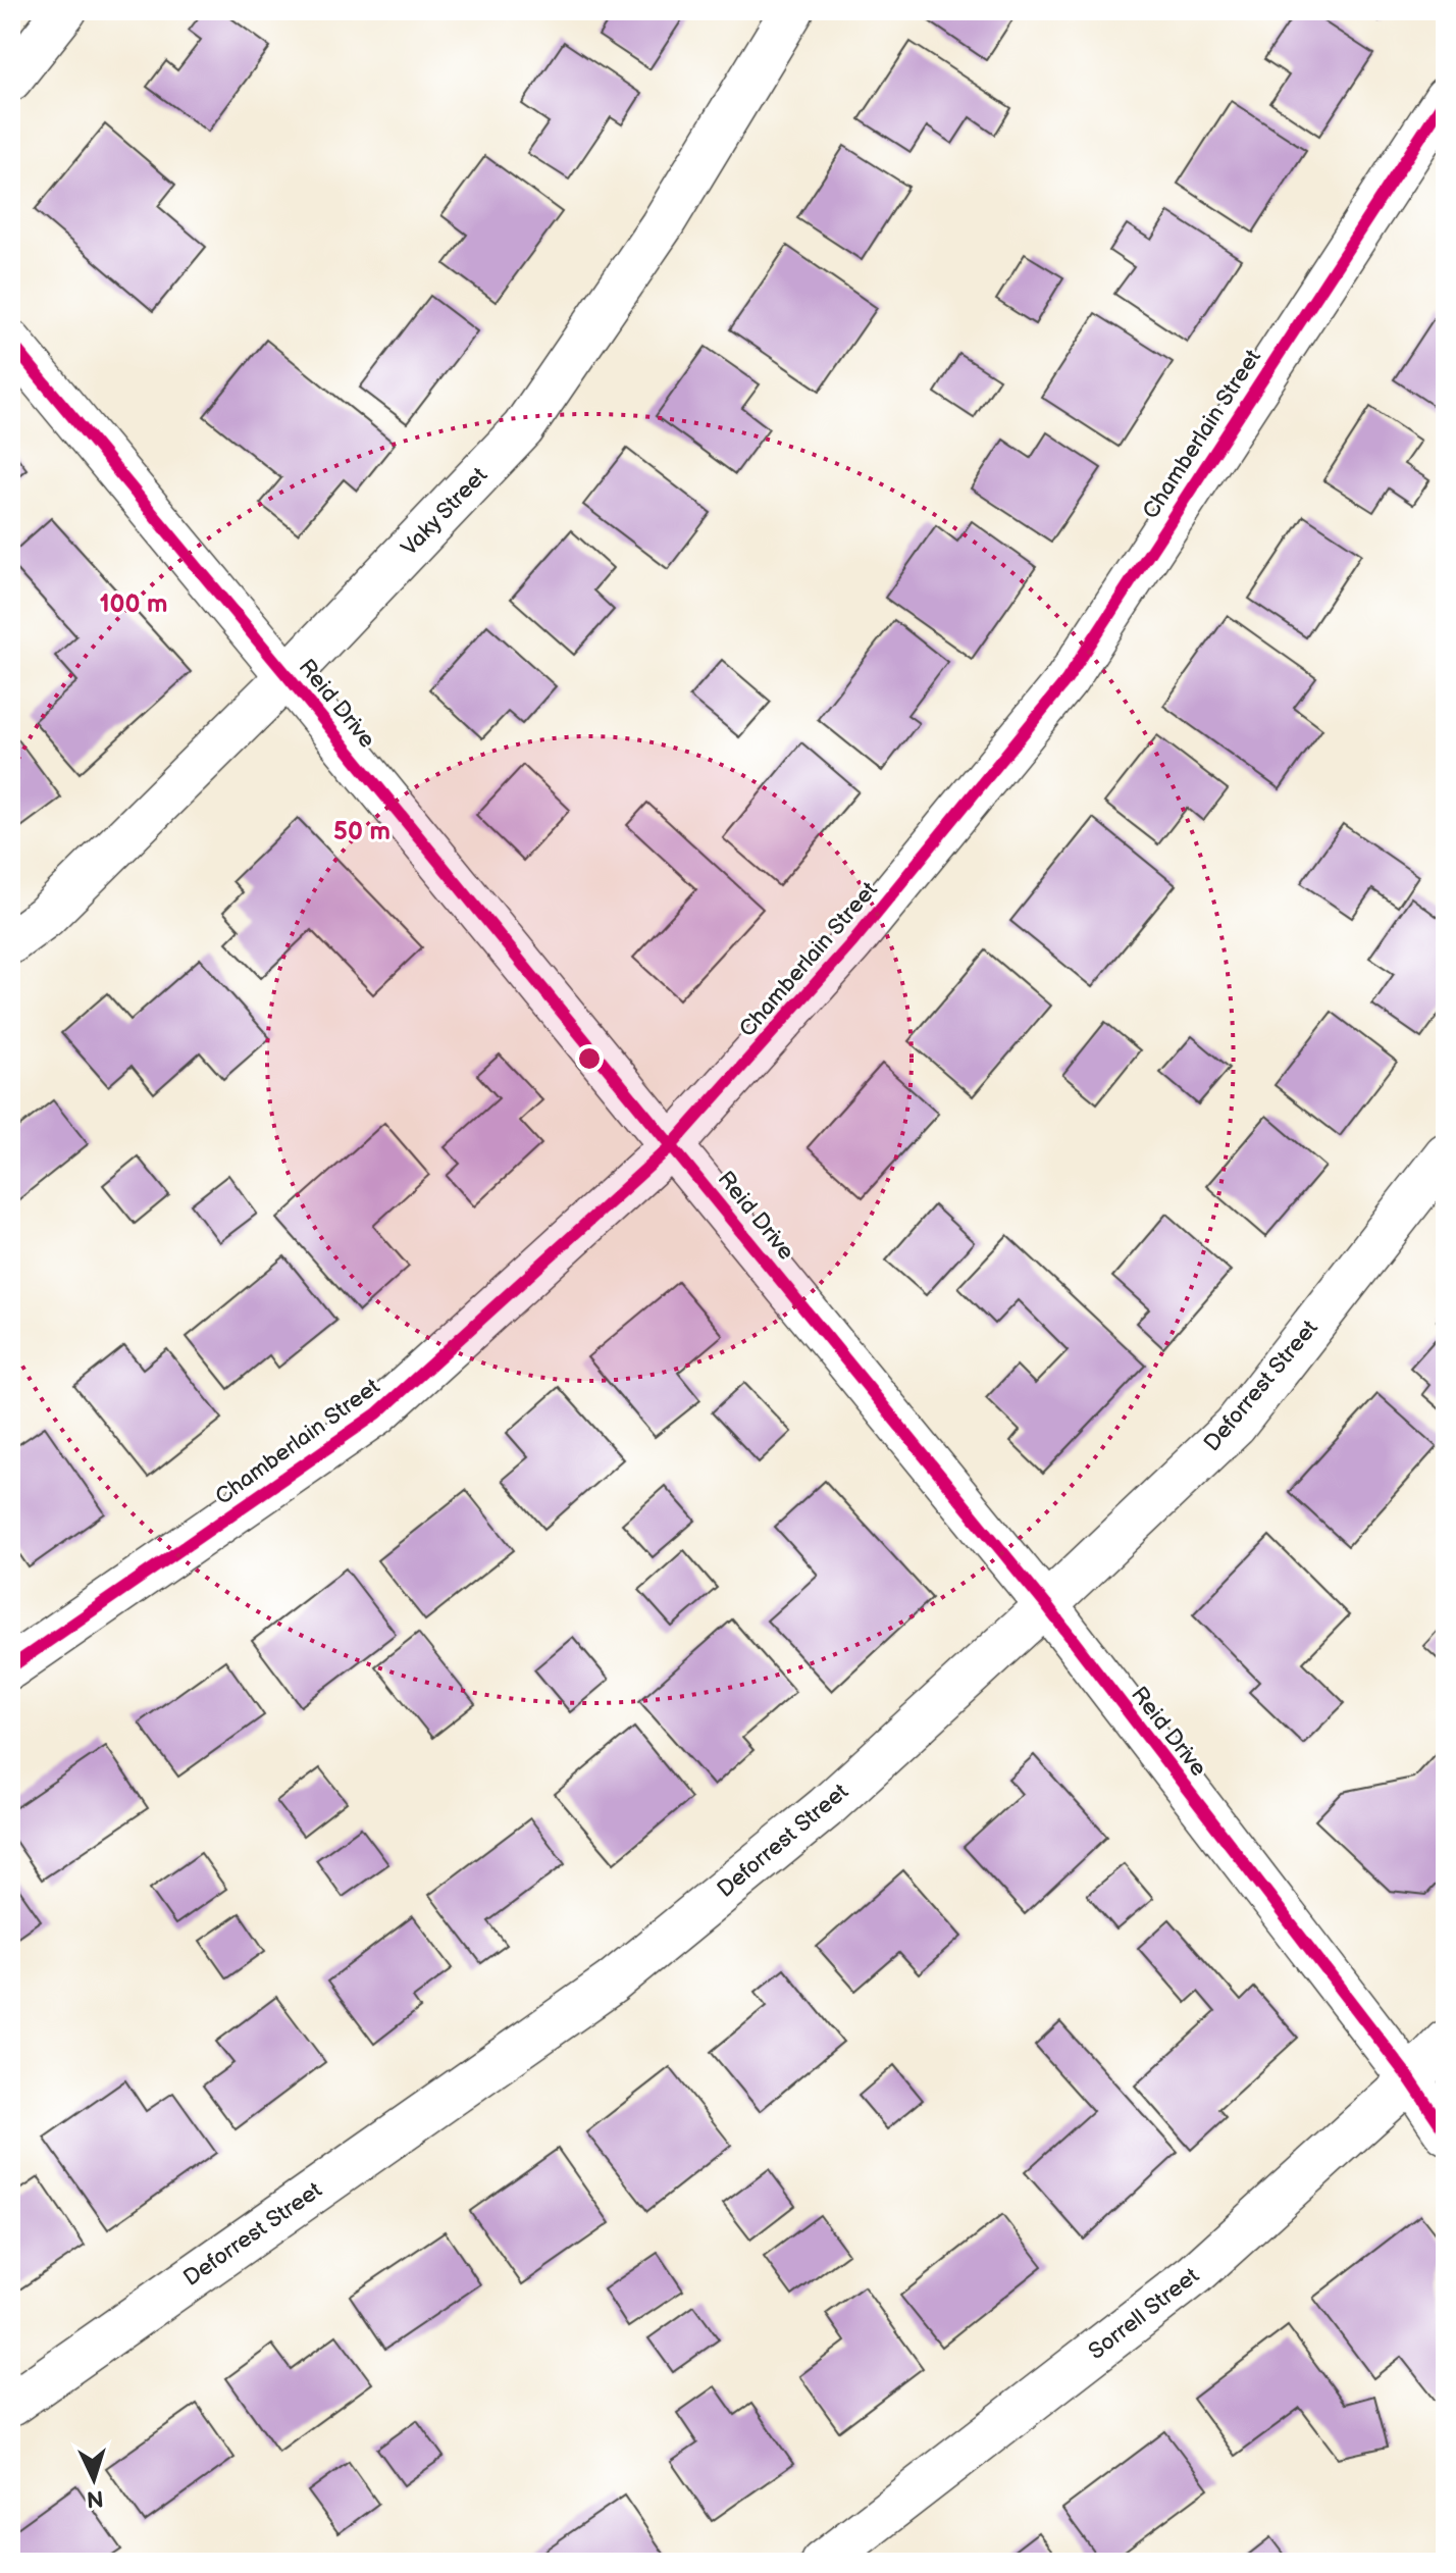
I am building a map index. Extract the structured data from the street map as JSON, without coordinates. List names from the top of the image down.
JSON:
{
  "streets": {
    "street": [
      "Chamberlain Street",
      "Vaky Street",
      "Reid Drive",
      "Deforrest Street",
      "Sorrell Street"
    ]
  },
  "crossings": [
    ["Chamberlain Street", "Reid Drive"],
    ["Vaky Street", "Reid Drive"],
    ["Reid Drive", "Deforrest Street"],
    ["Reid Drive", "Sorrell Street"]
  ],
  "north": "bottom",
  "rings": ["100 m", "50 m"]
}
